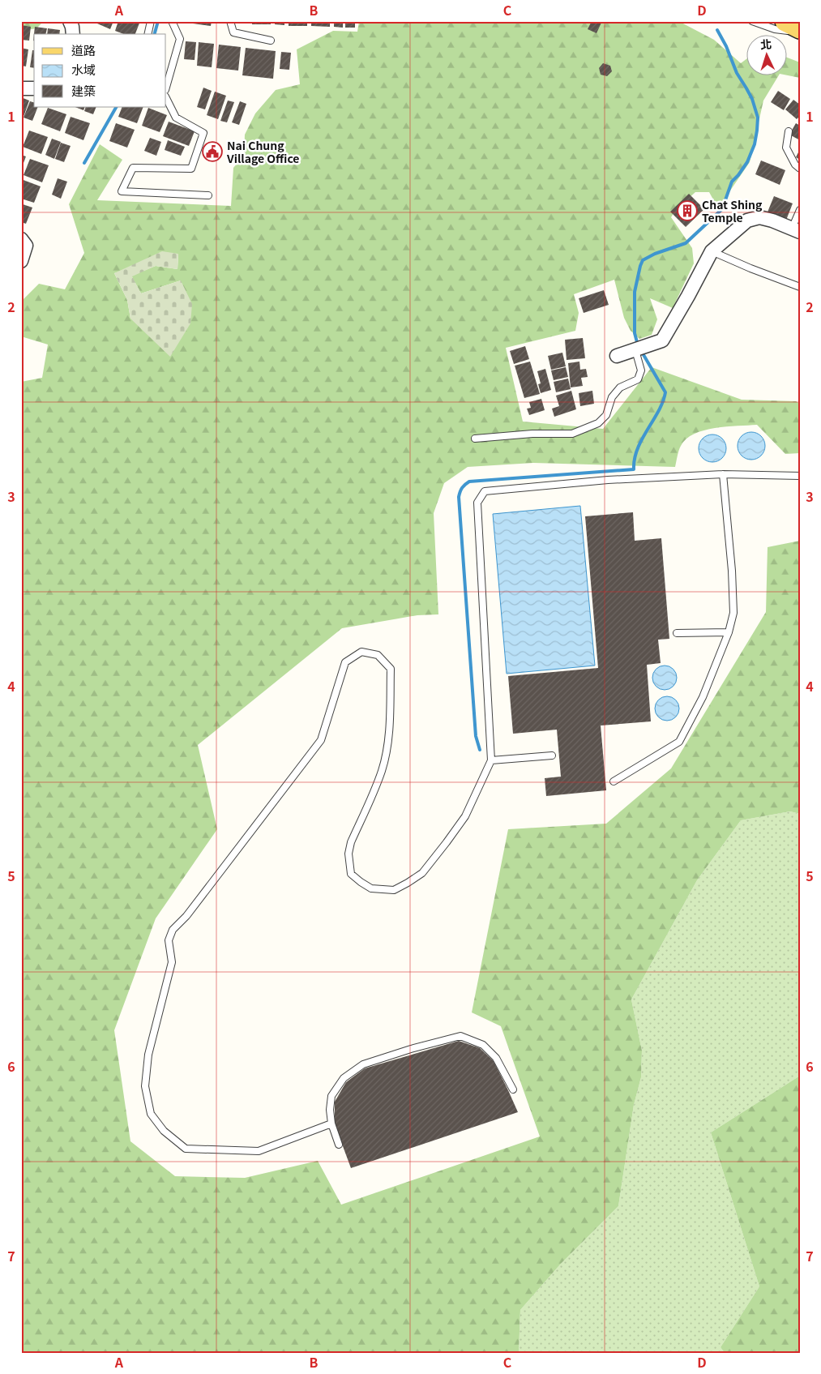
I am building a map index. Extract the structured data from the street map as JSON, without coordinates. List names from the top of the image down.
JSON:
{
  "places": {
    "public building": ["Nai Chung Village Office"],
    "building": ["Chat Shing Temple"]
  },
  "legend": ["道路", "水域", "建築"],
  "north": "top",
  "grid": {
    "columns": [
      "A",
      "B",
      "C",
      "D"
    ],
    "rows": [
      "1",
      "2",
      "3",
      "4",
      "5",
      "6",
      "7"
    ]
  }
}
